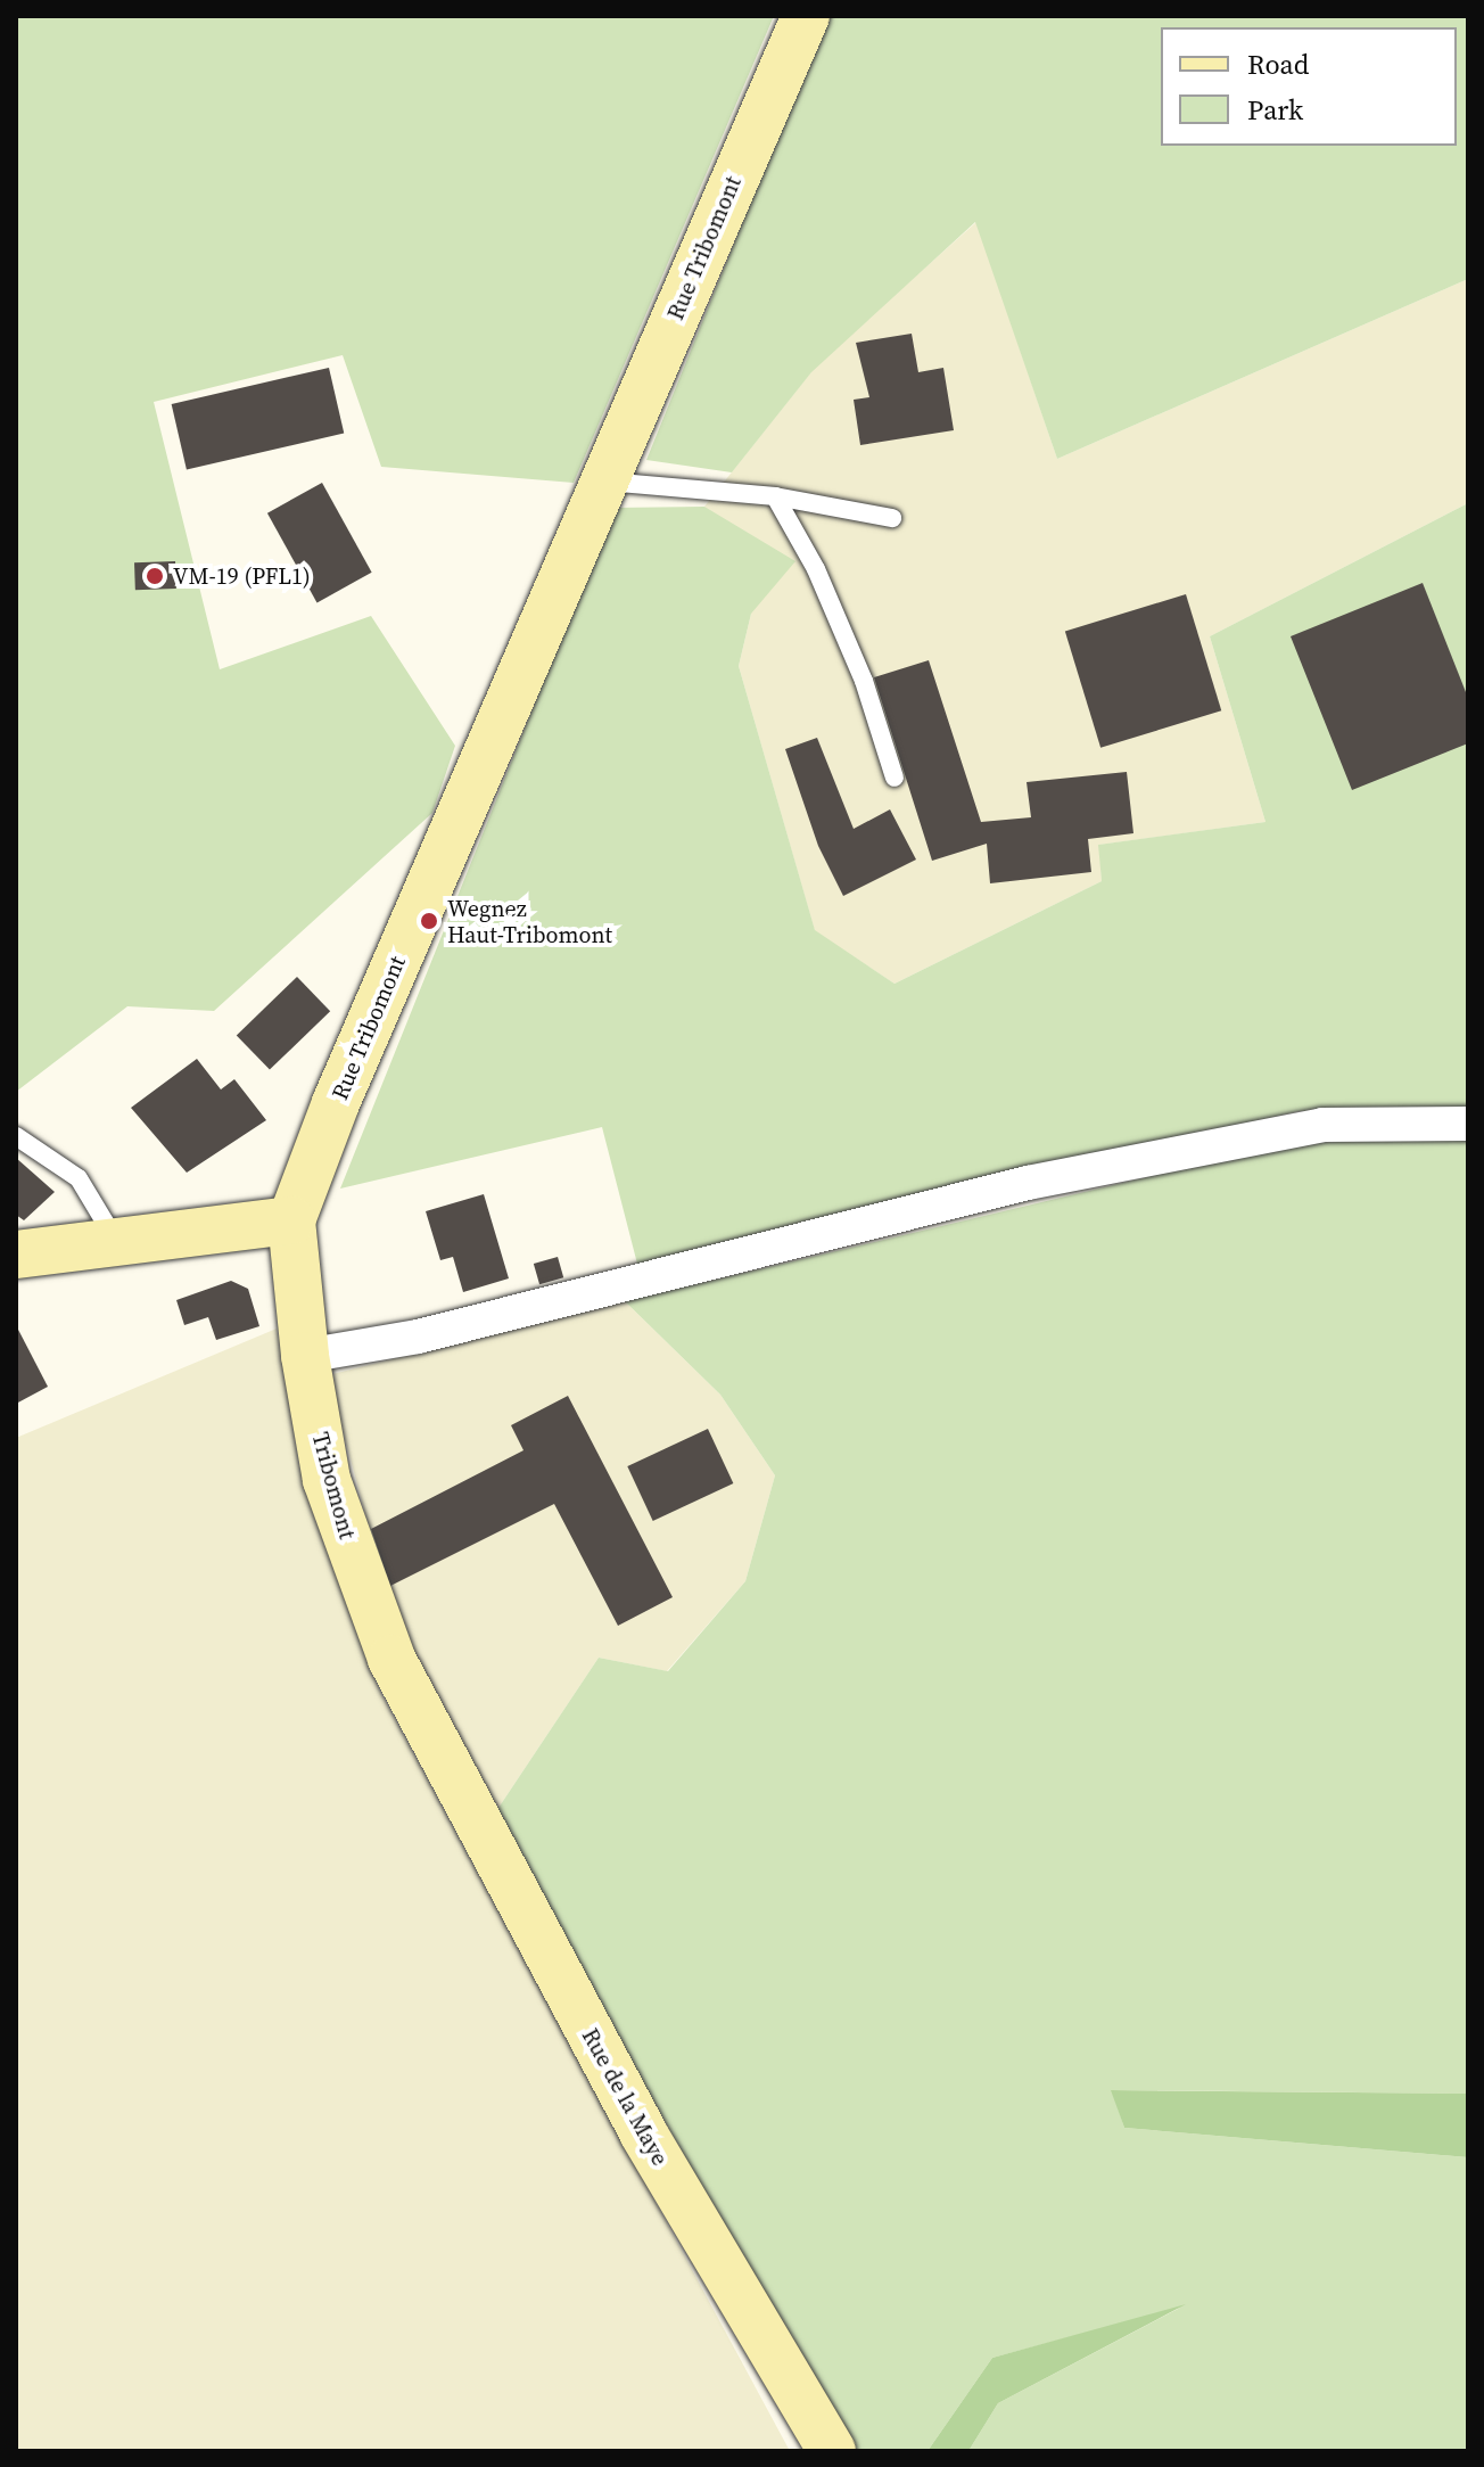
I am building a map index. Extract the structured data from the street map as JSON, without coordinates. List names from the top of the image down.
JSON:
{
  "streets": {
    "street": ["Rue Tribomont", "Tribomont", "Rue de la Maye"]
  },
  "crossings": [
    ["Rue Tribomont", "Tribomont"],
    ["Tribomont", "Rue de la Maye"]
  ],
  "places": ["VM-19 (PFL1)", "Wegnez Haut-Tribomont"],
  "legend": ["Road", "Park"]
}
